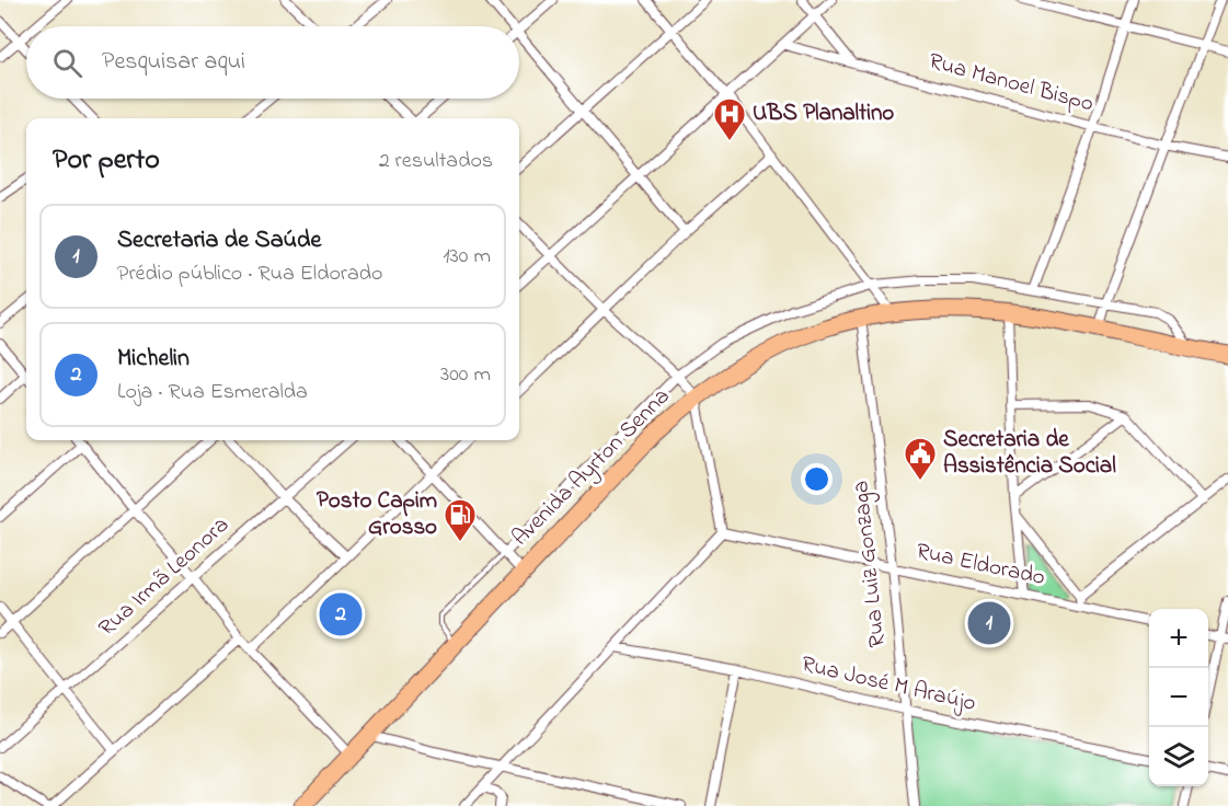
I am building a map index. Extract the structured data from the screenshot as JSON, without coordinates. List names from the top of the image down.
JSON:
{
  "streets": {
    "highway": ["Avenida Ayrton Senna"],
    "street": [
      "Rua Manoel Bispo",
      "Rua Luiz Gonzaga",
      "Rua Eldorado",
      "Rua Irmã Leonora",
      "Rua José M Araújo"
    ]
  },
  "crossings": [
    ["Avenida Ayrton Senna", "Rua Luiz Gonzaga"],
    ["Rua Luiz Gonzaga", "Rua Eldorado"],
    ["Rua Luiz Gonzaga", "Rua José M Araújo"]
  ],
  "places": {
    "hospital": ["UBS Planaltino"],
    "public building": ["Secretaria de Assistência Social"],
    "fuel station": ["Posto Capim Grosso"]
  },
  "page": {
    "search": "Pesquisar aqui",
    "heading": ["Por perto", "2 resultados"],
    "list": [
      {
        "mark": "1",
        "name": "Secretaria de Saúde",
        "note": "Prédio público · Rua Eldorado",
        "value": "130 m"
      },
      {
        "mark": "2",
        "name": "Michelin",
        "note": "Loja · Rua Esmeralda",
        "value": "300 m"
      }
    ],
    "pins": ["2", "1"],
    "map_buttons": ["+", "−"]
  }
}
